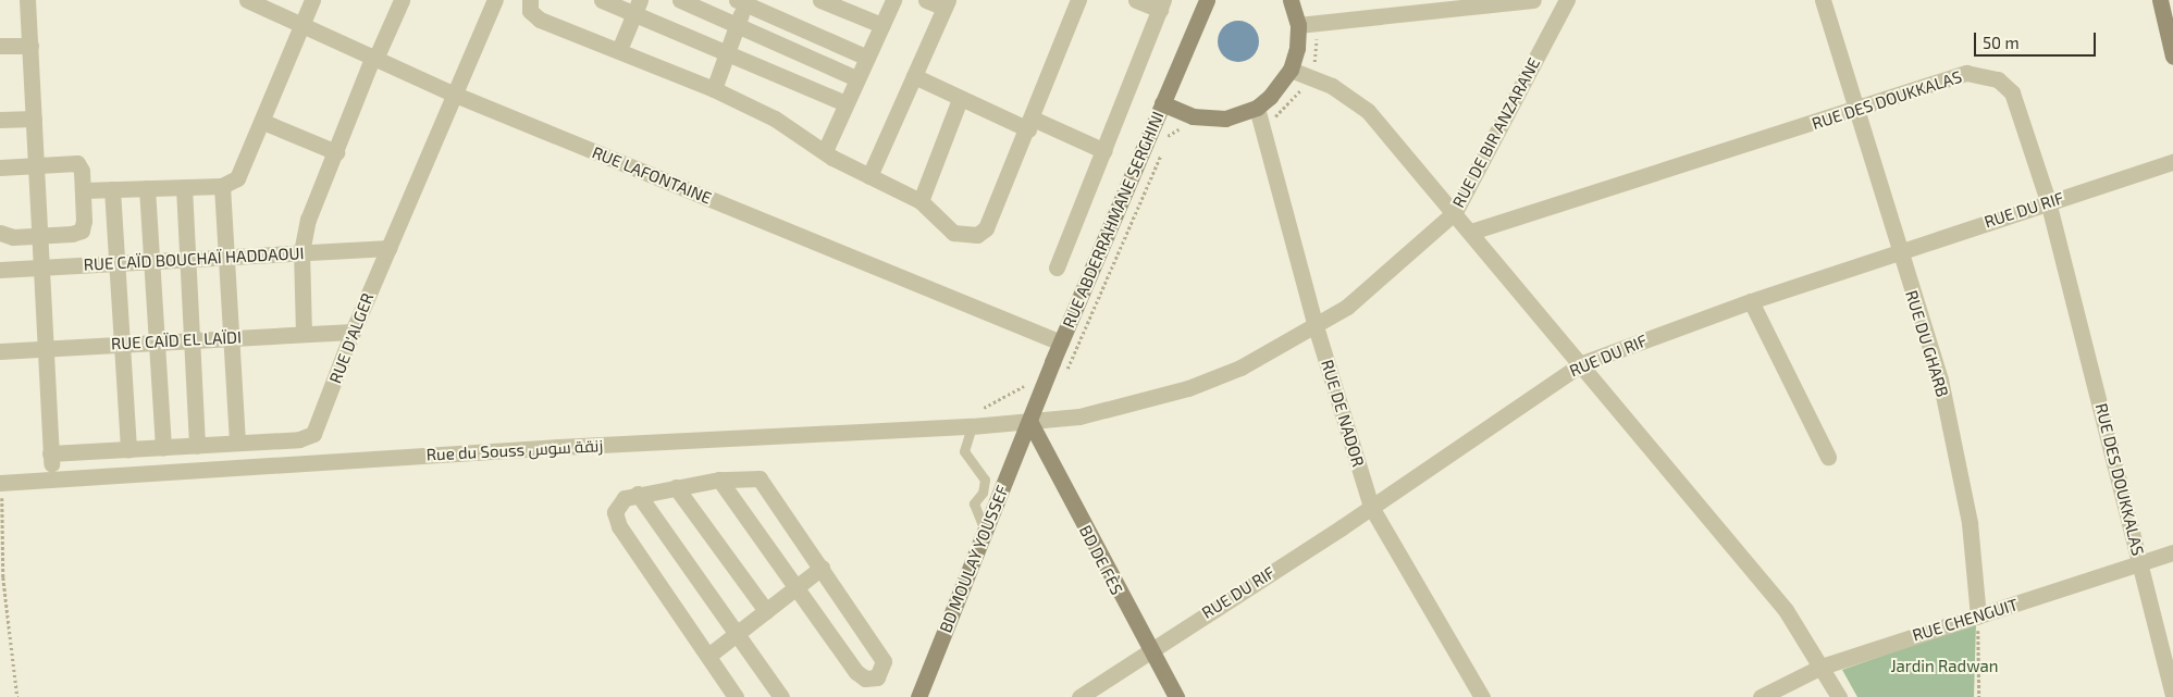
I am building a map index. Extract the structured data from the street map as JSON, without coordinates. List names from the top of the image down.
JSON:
{
  "streets": {
    "street": [
      "RUE DES DOUKKALAS",
      "RUE DE BIR ANZARANE",
      "RUE LAFONTAINE",
      "RUE DU RIF",
      "RUE ABDERRAHMANE SERGHINI",
      "RUE CAÏD BOUCHAÏ HADDAOUI",
      "RUE D'ALGER",
      "RUE CAÏD EL LAÏDI",
      "RUE DU GHARB",
      "RUE DE NADOR",
      "Rue du Souss زنقة سوس",
      "BD MOULAY YOUSSEF",
      "BD DE FÈS",
      "RUE CHENGUIT"
    ]
  },
  "crossings": [
    ["RUE DES DOUKKALAS", "RUE DU RIF"],
    ["RUE DES DOUKKALAS", "RUE DU GHARB"],
    ["RUE DES DOUKKALAS", "RUE CHENGUIT"],
    ["RUE DE BIR ANZARANE", "RUE ABDERRAHMANE SERGHINI"],
    ["RUE DE BIR ANZARANE", "RUE DE NADOR"],
    ["RUE DE BIR ANZARANE", "Rue du Souss زنقة سوس"],
    ["RUE DE BIR ANZARANE", "BD MOULAY YOUSSEF"],
    ["RUE DE BIR ANZARANE", "BD DE FÈS"],
    ["RUE LAFONTAINE", "RUE ABDERRAHMANE SERGHINI"],
    ["RUE LAFONTAINE", "RUE D'ALGER"],
    ["RUE DU RIF", "RUE DU GHARB"],
    ["RUE DU RIF", "RUE DE NADOR"],
    ["RUE DU RIF", "BD DE FÈS"],
    ["RUE ABDERRAHMANE SERGHINI", "RUE DE NADOR"],
    ["RUE ABDERRAHMANE SERGHINI", "Rue du Souss زنقة سوس"],
    ["RUE ABDERRAHMANE SERGHINI", "BD MOULAY YOUSSEF"],
    ["RUE ABDERRAHMANE SERGHINI", "BD DE FÈS"],
    ["RUE CAÏD BOUCHAÏ HADDAOUI", "RUE D'ALGER"],
    ["RUE D'ALGER", "RUE CAÏD EL LAÏDI"],
    ["RUE DU GHARB", "RUE CHENGUIT"],
    ["Rue du Souss زنقة سوس", "BD MOULAY YOUSSEF"],
    ["Rue du Souss زنقة سوس", "BD DE FÈS"],
    ["BD MOULAY YOUSSEF", "BD DE FÈS"]
  ],
  "parks": ["Jardin Radwan"],
  "scale_bar": "50 m"
}
